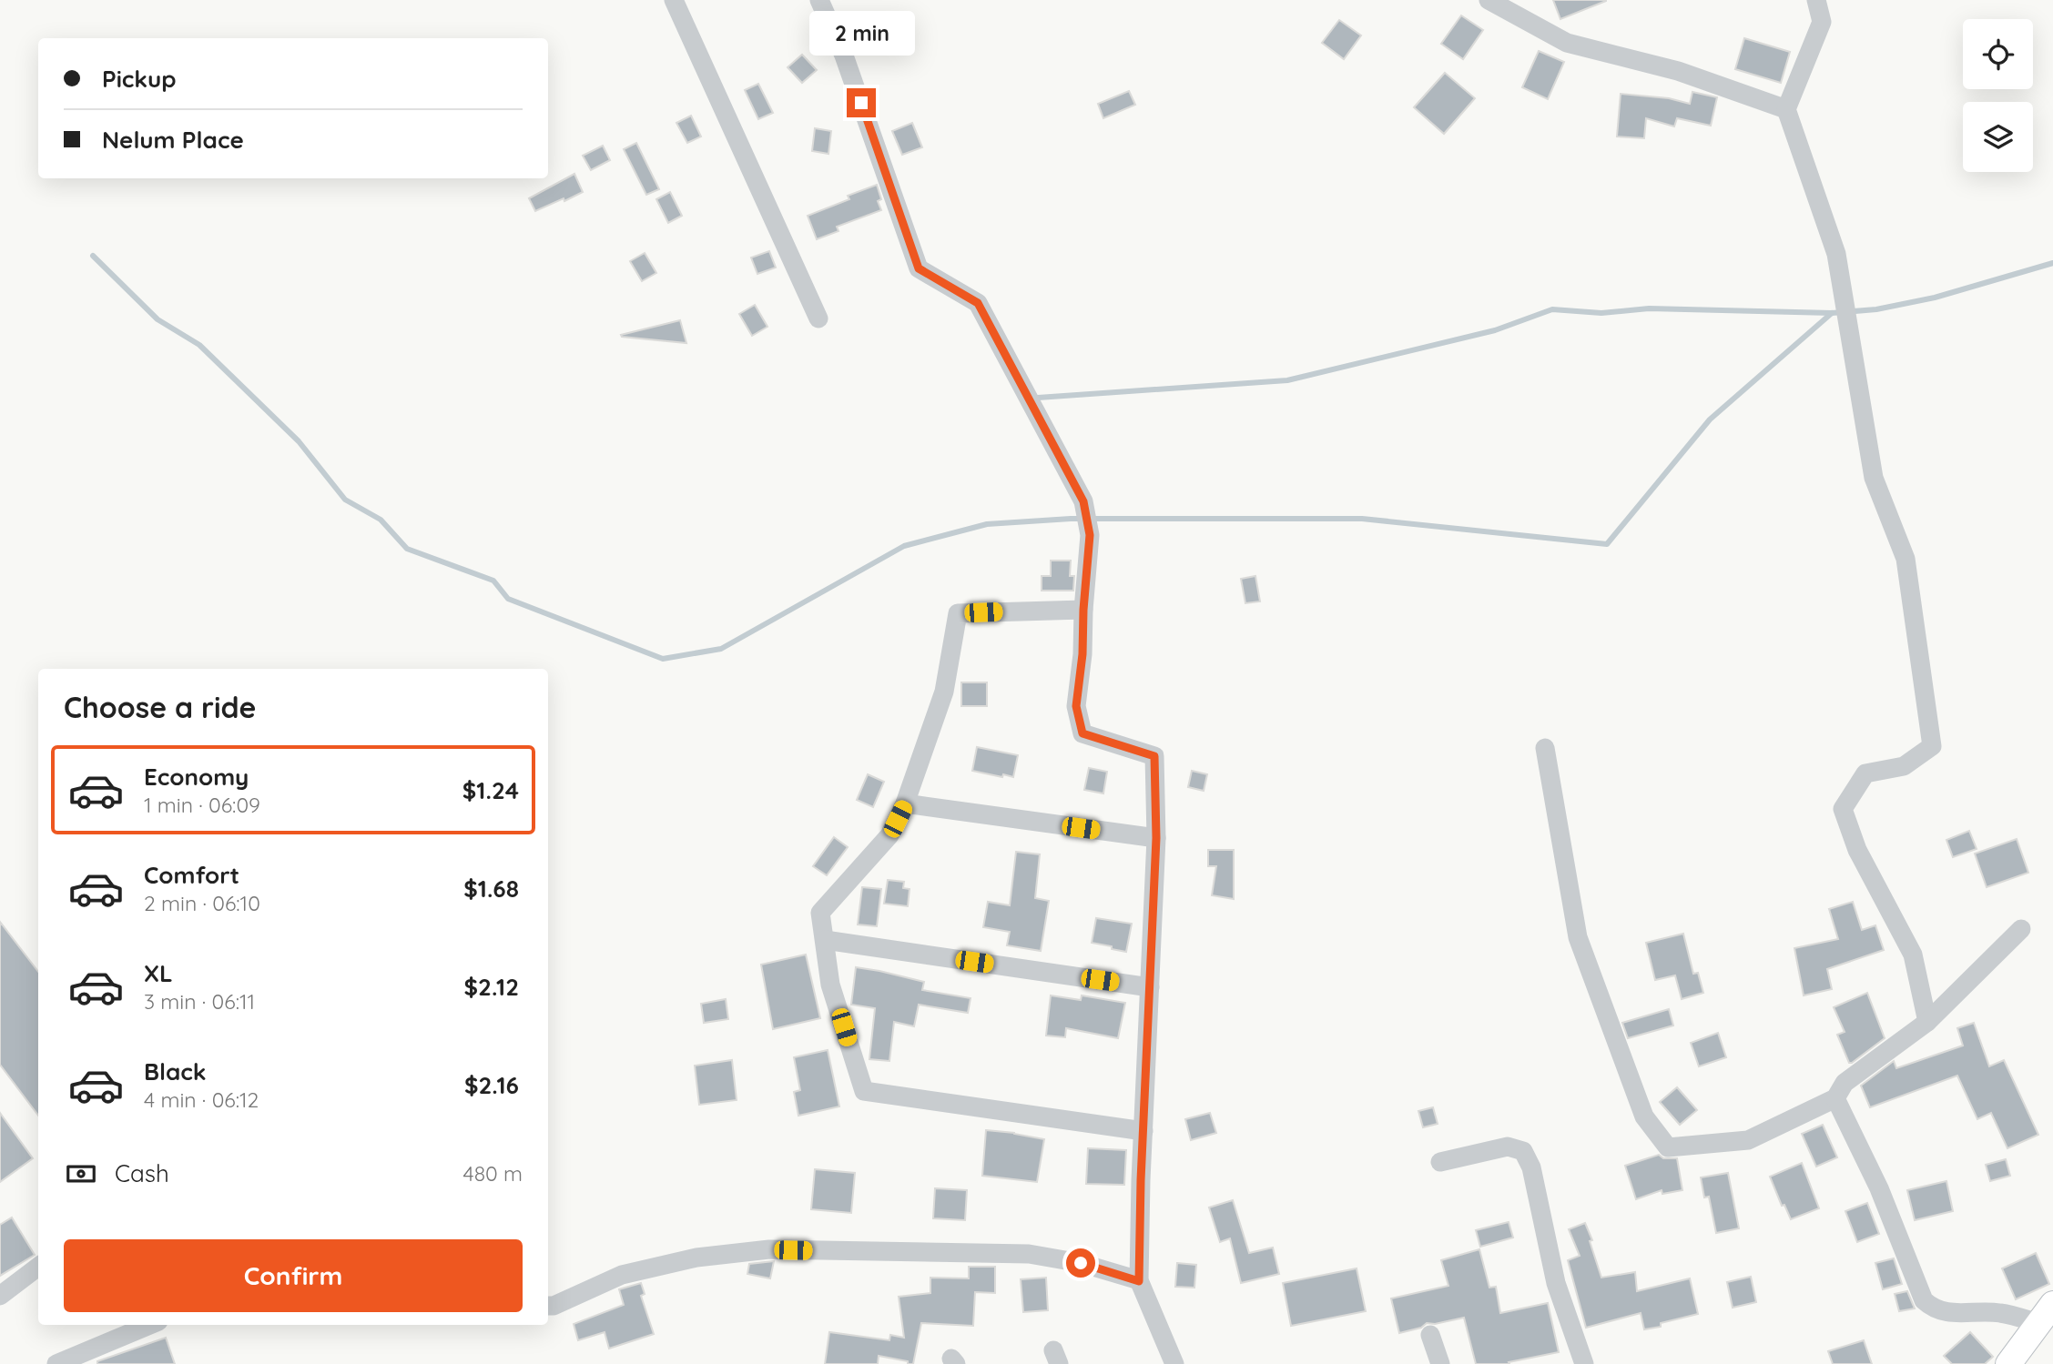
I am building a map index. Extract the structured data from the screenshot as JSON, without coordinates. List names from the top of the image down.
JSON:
{
  "page": {
    "bubble": "2 min",
    "banner": ["Pickup", "Nelum Place"],
    "heading": "Choose a ride",
    "list": [
      {
        "name": "Economy",
        "note": "1 min · 06:09",
        "value": "$1.24"
      },
      {
        "name": "Comfort",
        "note": "2 min · 06:10",
        "value": "$1.68"
      },
      {
        "name": "XL",
        "note": "3 min · 06:11",
        "value": "$2.12"
      },
      {
        "name": "Black",
        "note": "4 min · 06:12",
        "value": "$2.16"
      }
    ],
    "pay": ["Cash", "480 m"],
    "buttons": "Confirm"
  }
}
